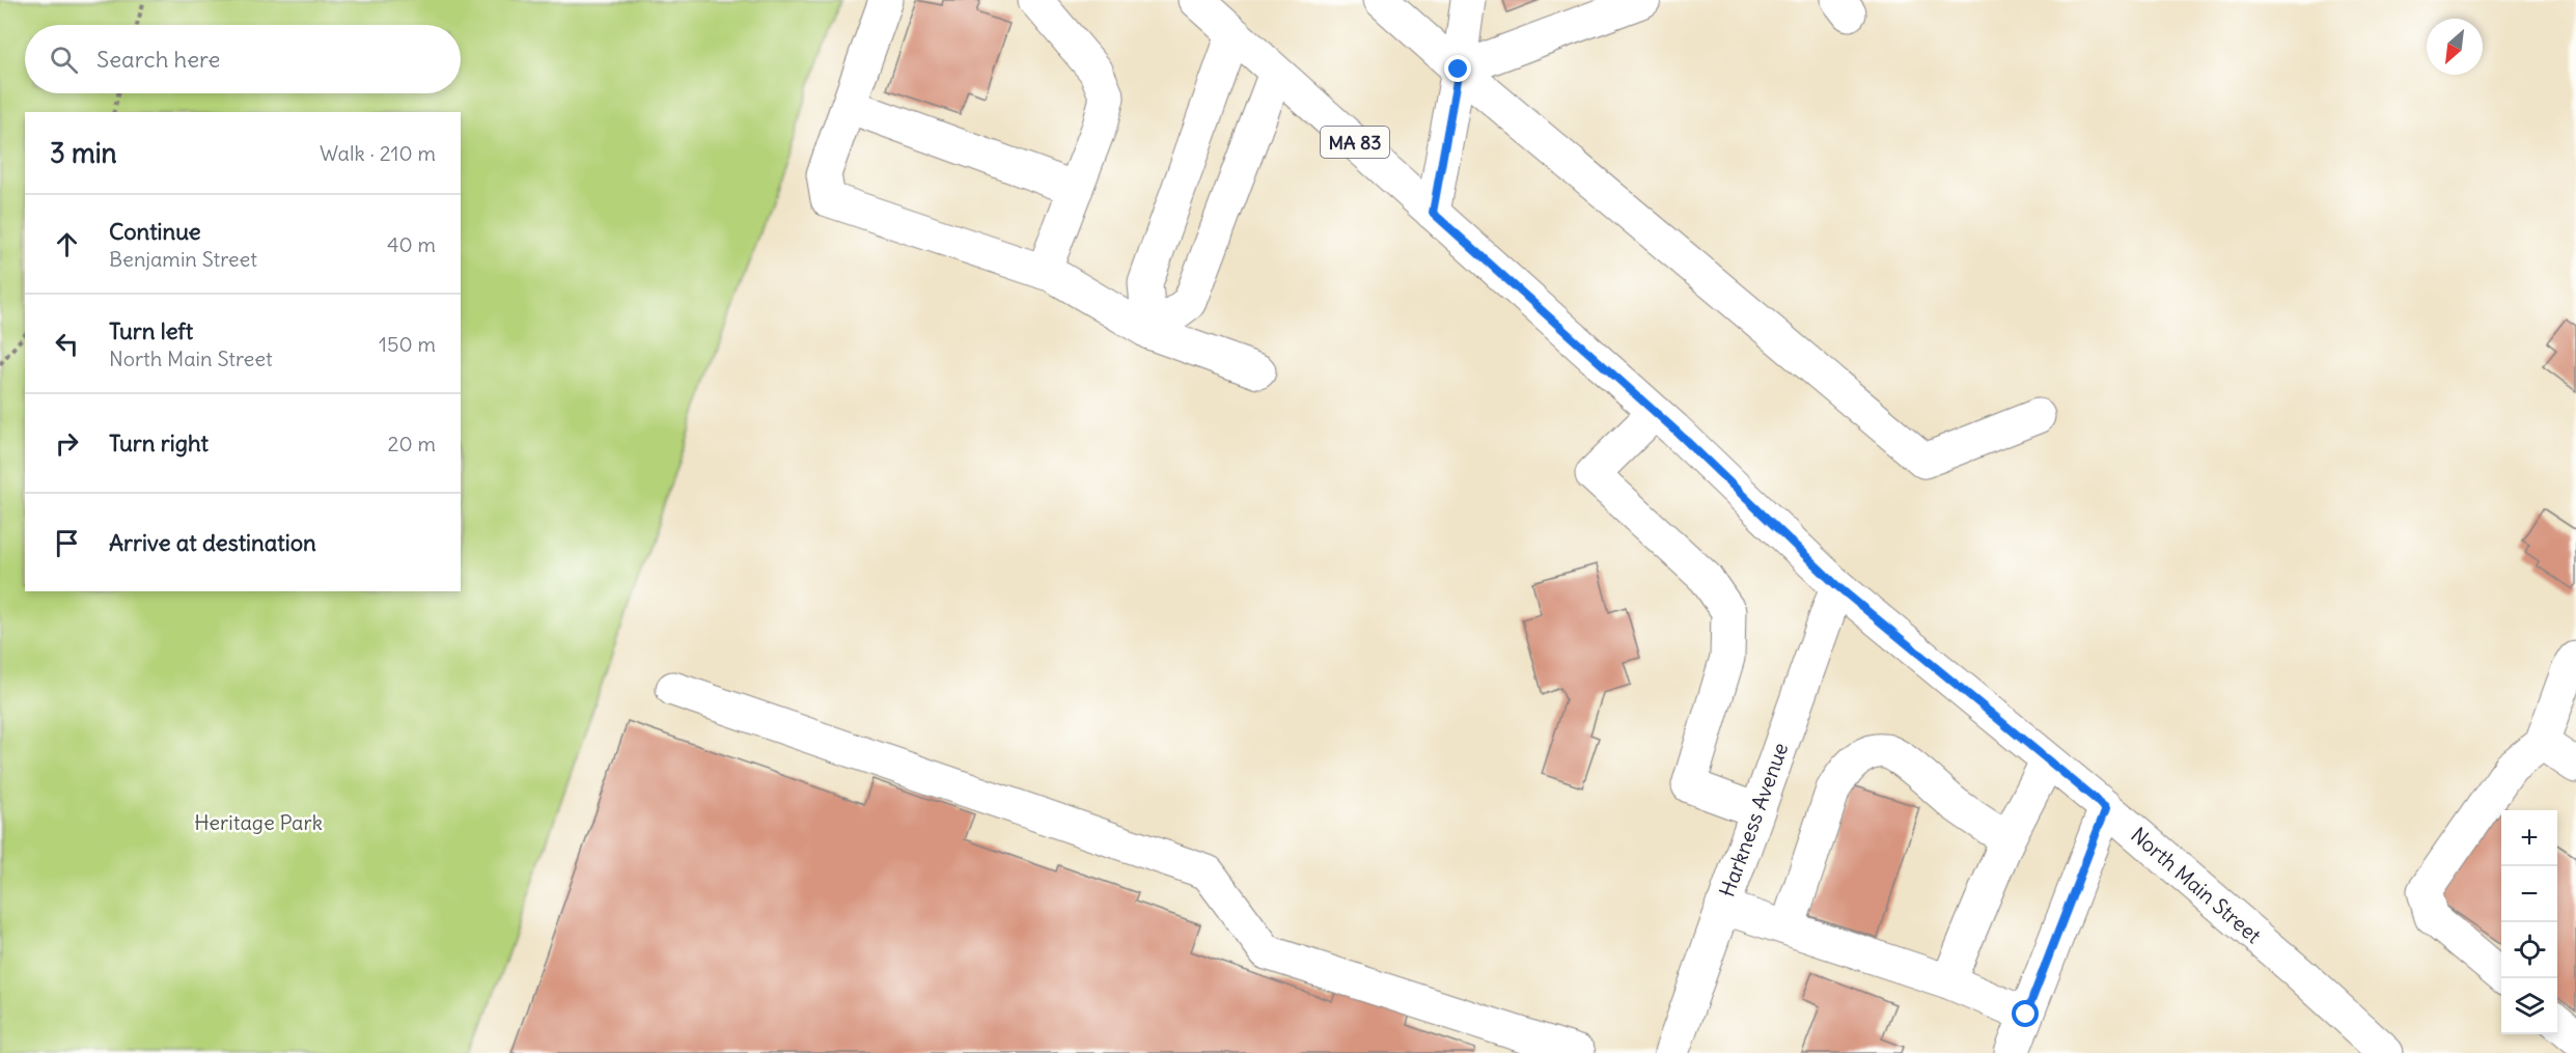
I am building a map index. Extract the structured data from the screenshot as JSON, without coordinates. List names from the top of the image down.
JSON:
{
  "streets": {
    "main road": ["MA 83", "Harkness Avenue", "North Main Street"]
  },
  "crossings": [
    ["Harkness Avenue", "North Main Street"]
  ],
  "parks": ["Heritage Park"],
  "north": "bottom left",
  "page": {
    "search": "Search here",
    "heading": ["3 min", "Walk · 210 m"],
    "list": [
      ["Continue", "Benjamin Street", "40 m"],
      ["Turn left", "North Main Street", "150 m"],
      ["Turn right", "20 m"],
      "Arrive at destination"
    ],
    "map_buttons": ["+", "−"]
  }
}
